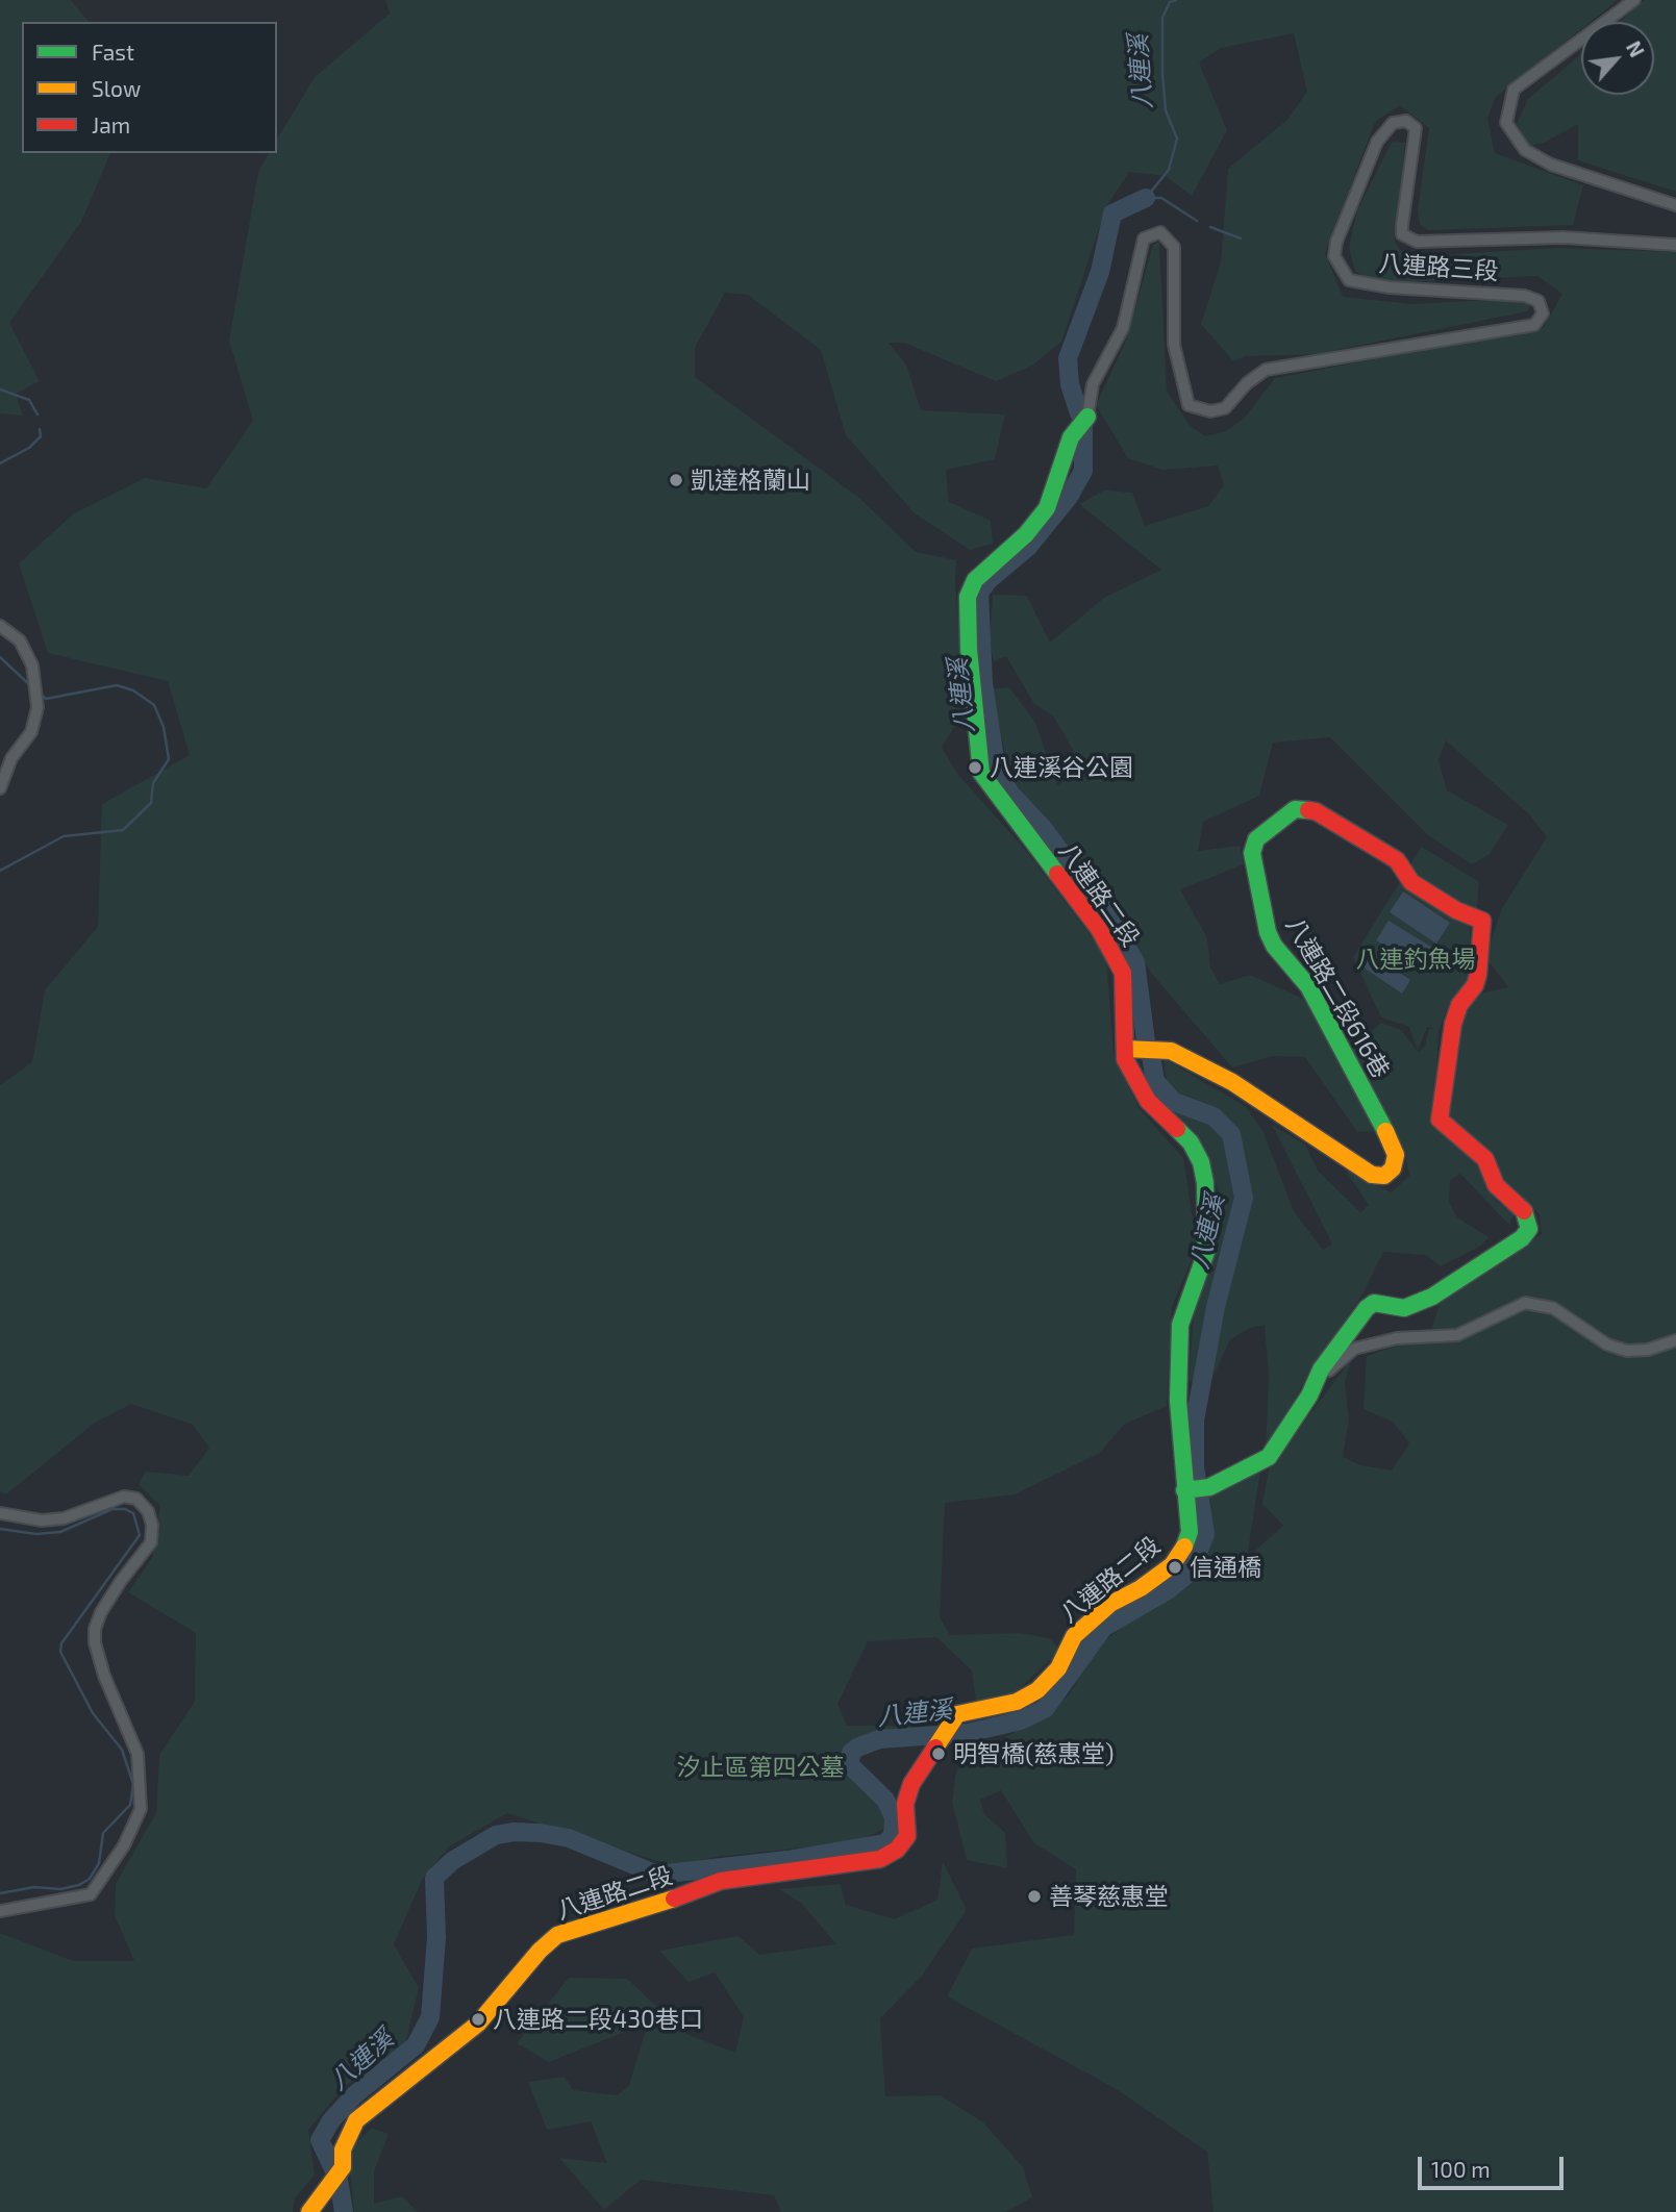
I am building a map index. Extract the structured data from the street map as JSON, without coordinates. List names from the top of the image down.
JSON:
{
  "streets": {
    "street": ["八連路三段", "八連路二段", "八連路二段616巷"]
  },
  "crossings": [
    ["八連路三段", "八連路二段"],
    ["八連路二段", "八連路二段616巷"]
  ],
  "water": ["八連溪"],
  "parks": ["八連釣魚場", "汐止區第四公墓"],
  "places": [
    "凱達格蘭山",
    "八連溪谷公園",
    "信通橋",
    "明智橋(慈惠堂)",
    "善琴慈惠堂",
    "八連路二段430巷口"
  ],
  "legend": ["Fast", "Slow", "Jam"],
  "scale_bar": "100 m",
  "north": "top right"
}
